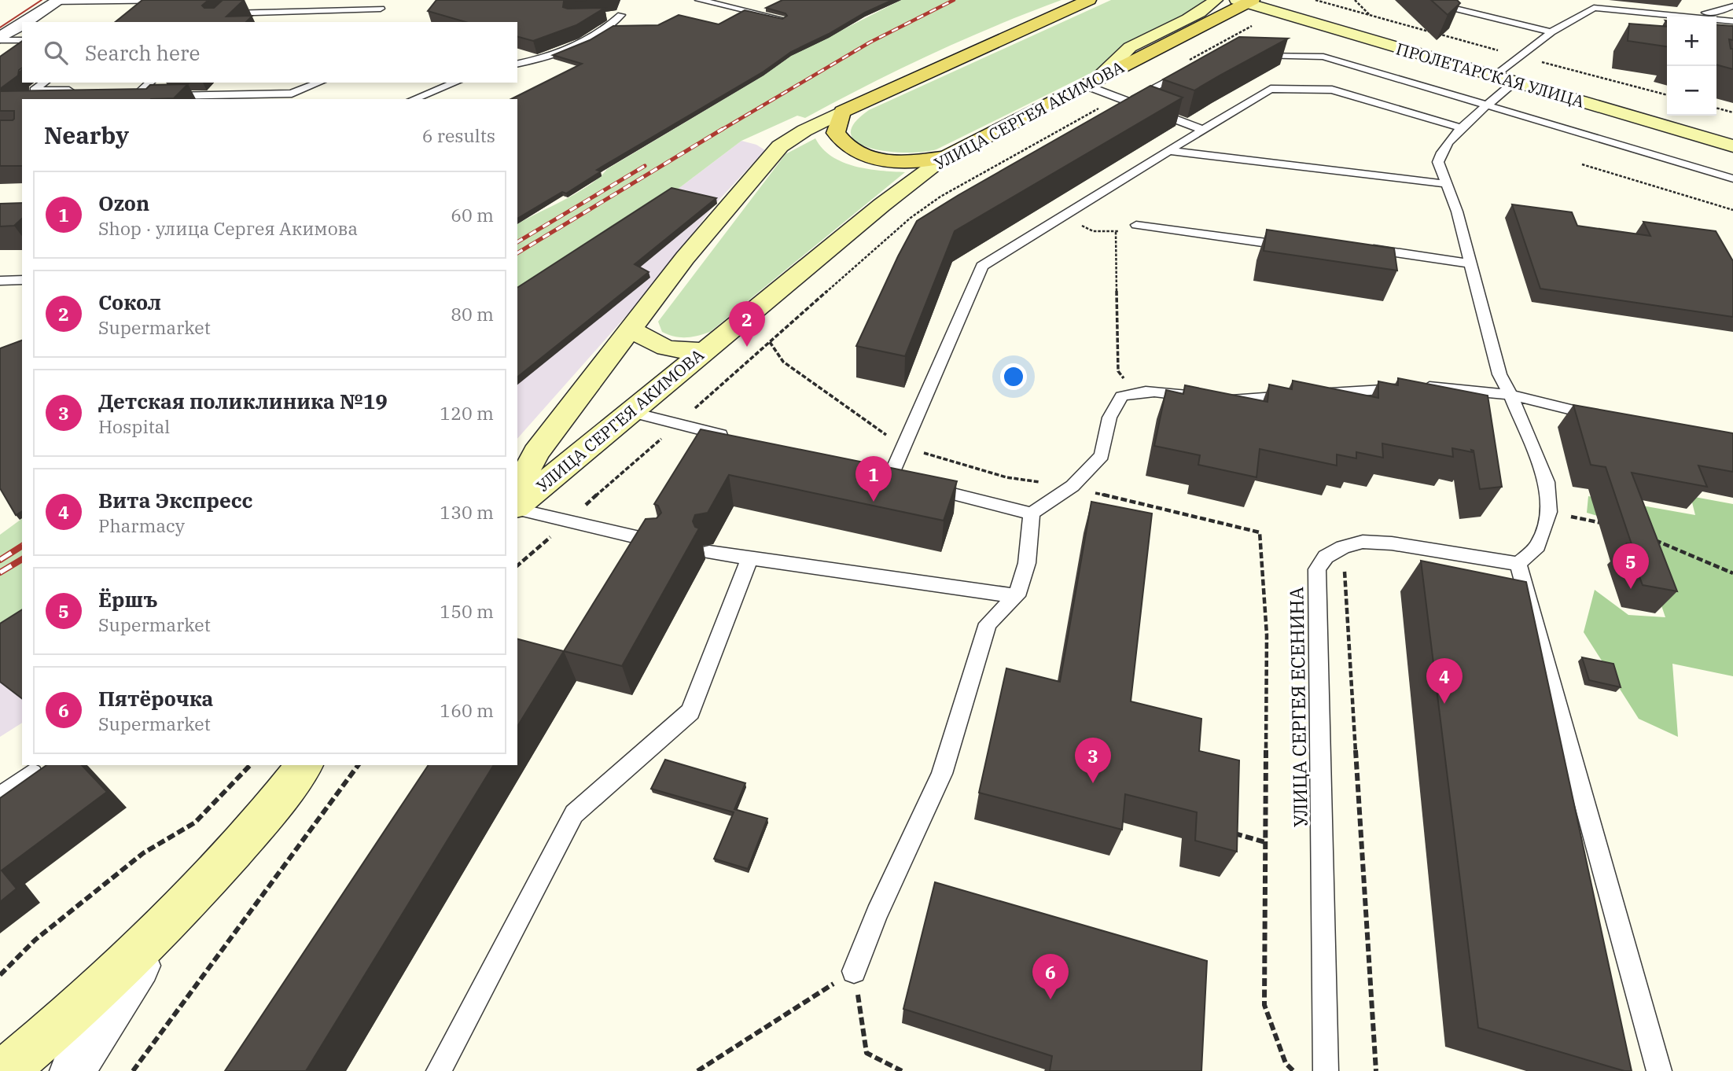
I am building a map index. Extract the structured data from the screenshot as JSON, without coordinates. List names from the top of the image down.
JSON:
{
  "streets": {
    "main road": ["ПРОЛЕТАРСКАЯ УЛИЦА", "УЛИЦА СЕРГЕЯ АКИМОВА"],
    "lane": ["УЛИЦА СЕРГЕЯ ЕСЕНИНА"]
  },
  "crossings": [
    ["ПРОЛЕТАРСКАЯ УЛИЦА", "УЛИЦА СЕРГЕЯ АКИМОВА"]
  ],
  "page": {
    "map_buttons": ["+", "−"],
    "search": "Search here",
    "heading": ["Nearby", "6 results"],
    "list": [
      {
        "mark": "1",
        "name": "Ozon",
        "note": "Shop · улица Сергея Акимова",
        "value": "60 m"
      },
      {
        "mark": "2",
        "name": "Сокол",
        "note": "Supermarket",
        "value": "80 m"
      },
      {
        "mark": "3",
        "name": "Детская поликлиника №19",
        "note": "Hospital",
        "value": "120 m"
      },
      {
        "mark": "4",
        "name": "Вита Экспресс",
        "note": "Pharmacy",
        "value": "130 m"
      },
      {
        "mark": "5",
        "name": "Ёршъ",
        "note": "Supermarket",
        "value": "150 m"
      },
      {
        "mark": "6",
        "name": "Пятёрочка",
        "note": "Supermarket",
        "value": "160 m"
      }
    ],
    "pins": [
      "2",
      "1",
      "5",
      "4",
      "3",
      "6"
    ]
  }
}
